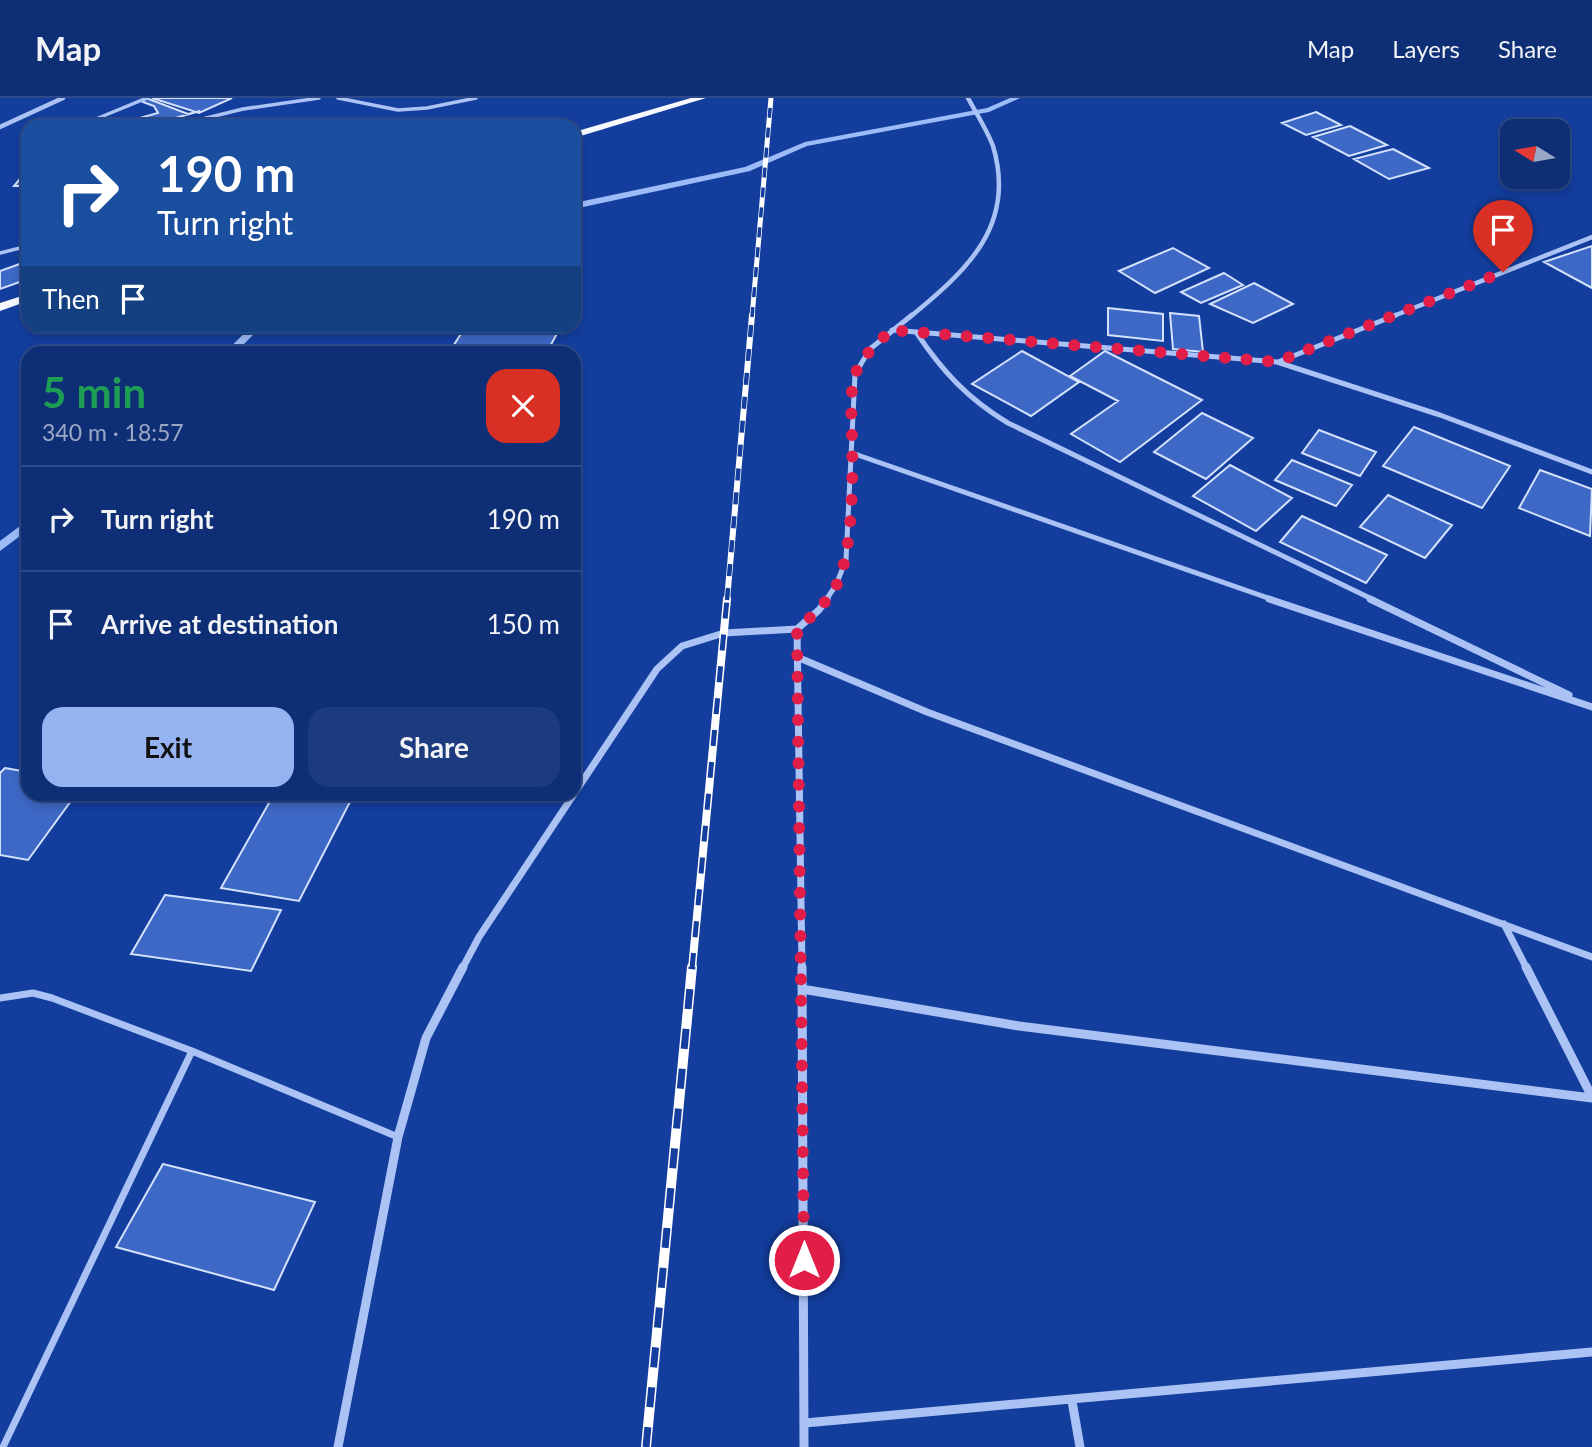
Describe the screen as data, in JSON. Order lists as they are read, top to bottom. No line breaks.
{"north":"left","page":{"header":"Map","nav":["Map","Layers","Share"],"turn":["190 m","Turn right"],"then":"Then","heading":["5 min","340 m · 18:57"],"list":[{"name":"Turn right","value":"190 m"},{"name":"Arrive at destination","value":"150 m"}],"buttons":["Exit","Share"]}}
